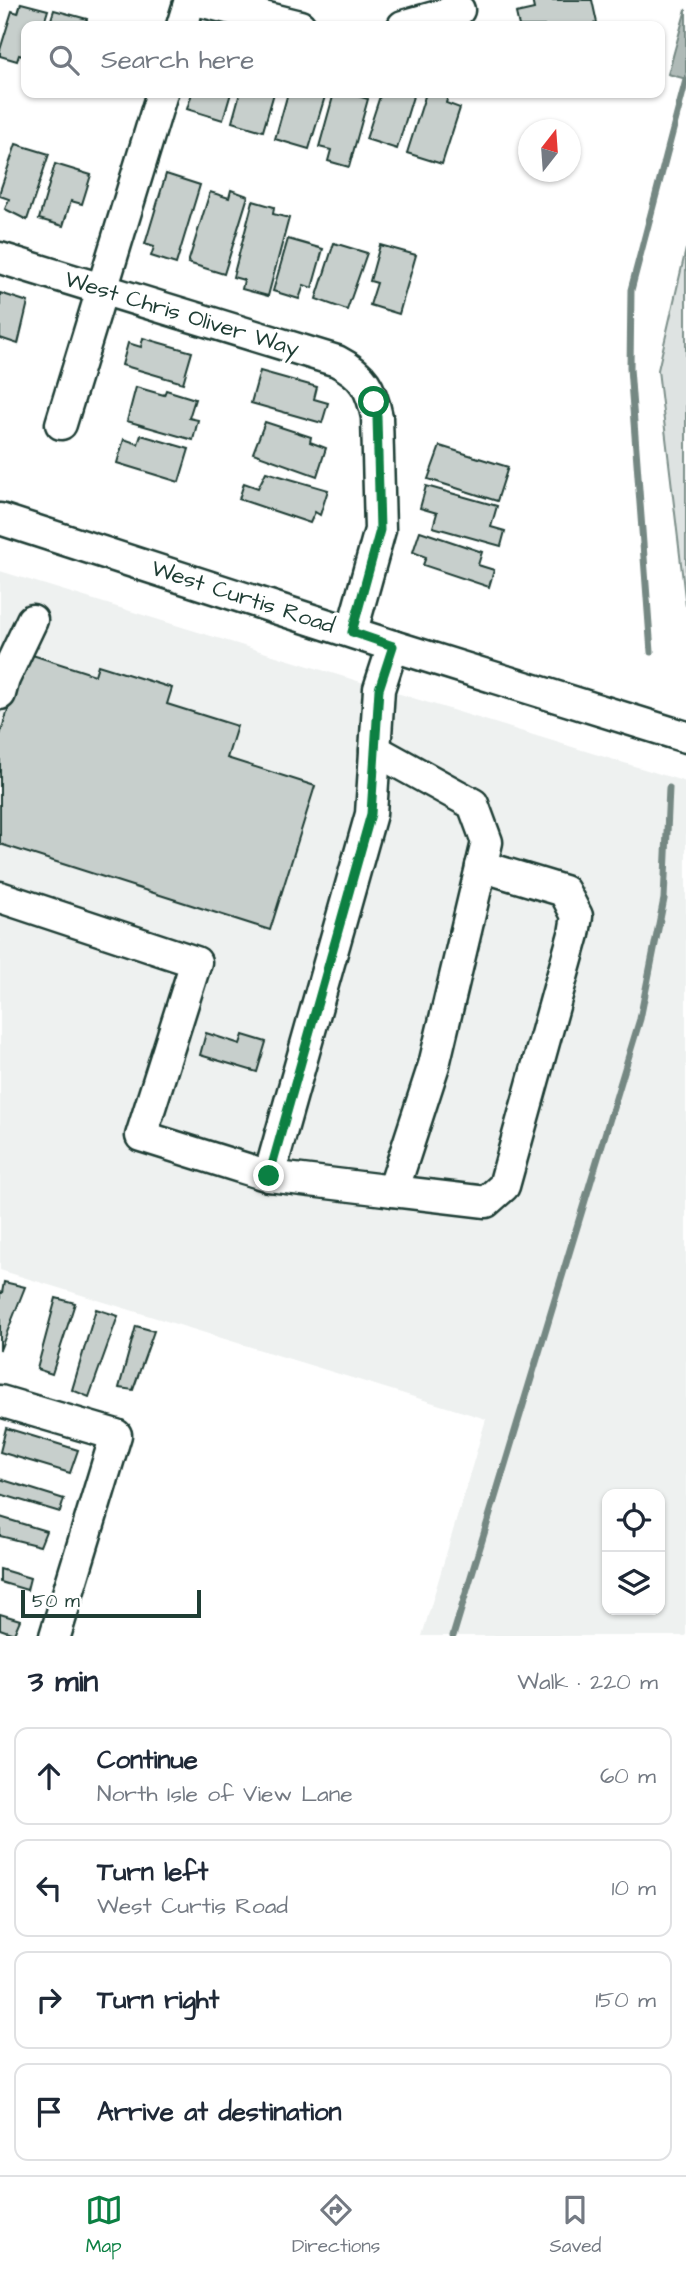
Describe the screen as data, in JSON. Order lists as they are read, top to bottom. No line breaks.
{"streets":{"street":["West Chris Oliver Way","West Curtis Road"]},"crossings":[["West Chris Oliver Way","West Curtis Road"]],"scale_bar":"50 m","north":"top","page":{"search":"Search here","scale":"50 m","heading":["3 min","Walk · 220 m"],"list":[["Continue","North Isle of View Lane","60 m"],["Turn left","West Curtis Road","10 m"],["Turn right","150 m"],"Arrive at destination"],"nav":["Map","Directions","Saved"]}}
